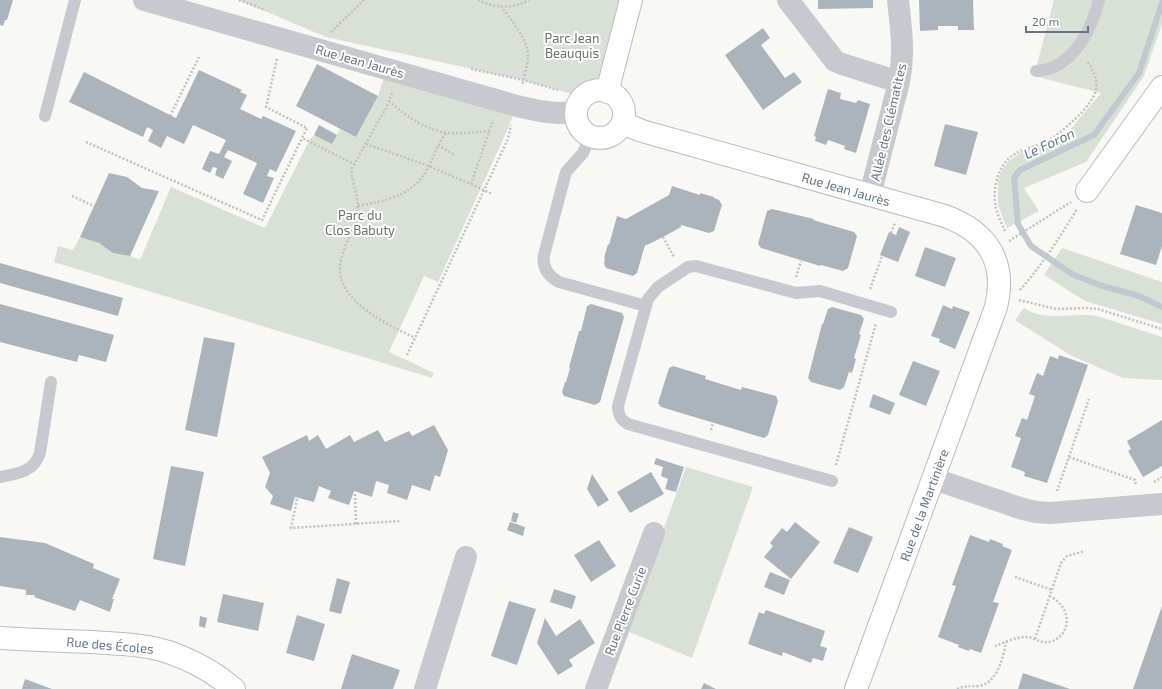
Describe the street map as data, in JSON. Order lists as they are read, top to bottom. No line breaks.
{"streets":{"street":["Rue Jean Jaurès","Allée des Clématites","Rue de la Martinière","Rue Pierre Curie","Rue des Écoles"]},"crossings":[["Rue Jean Jaurès","Allée des Clématites"],["Rue Jean Jaurès","Rue de la Martinière"]],"water":["Le Foron"],"parks":["Parc Jean Beauquis","Parc du Clos Babuty"],"scale_bar":"20 m"}
